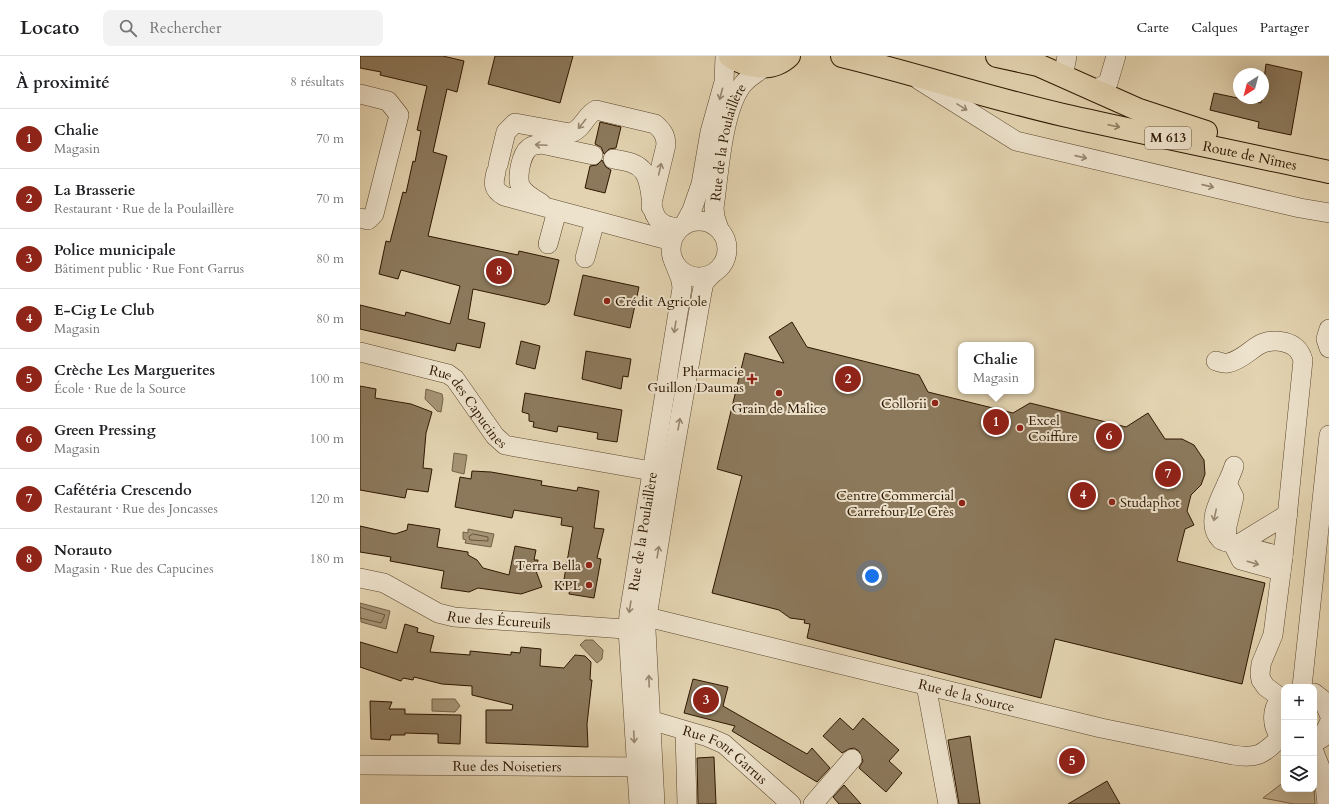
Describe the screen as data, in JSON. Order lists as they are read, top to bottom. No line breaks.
{"streets":{"main road":["M 613","Route de Nîmes"],"street":["Rue de la Poulaillère","Rue des Capucines","Rue des Écureuils","Rue de la Source","Rue Font Garrus","Rue des Noisetiers"]},"crossings":[["Rue de la Poulaillère","Rue des Capucines"],["Rue de la Poulaillère","Rue des Écureuils"],["Rue de la Poulaillère","Rue de la Source"],["Rue de la Poulaillère","Rue Font Garrus"],["Rue de la Poulaillère","Rue des Noisetiers"],["Rue des Écureuils","Rue de la Source"]],"places":{"other":["Crédit Agricole","Grain de Malice","Collorii","Excel Coiffure","Studaphot","Centre Commercial Carrefour Le Crès","Terra Bella","KPL"],"health":["Pharmacie Guillon Daumas"]},"north":"bottom left","page":{"header":"Locato","search":"Rechercher","nav":["Carte","Calques","Partager"],"heading":["À proximité","8 résultats"],"list":[{"mark":"1","name":"Chalie","note":"Magasin","value":"70 m"},{"mark":"2","name":"La Brasserie","note":"Restaurant · Rue de la Poulaillère","value":"70 m"},{"mark":"3","name":"Police municipale","note":"Bâtiment public · Rue Font Garrus","value":"80 m"},{"mark":"4","name":"E-Cig Le Club","note":"Magasin","value":"80 m"},{"mark":"5","name":"Crèche Les Marguerites","note":"École · Rue de la Source","value":"100 m"},{"mark":"6","name":"Green Pressing","note":"Magasin","value":"100 m"},{"mark":"7","name":"Cafétéria Crescendo","note":"Restaurant · Rue des Joncasses","value":"120 m"},{"mark":"8","name":"Norauto","note":"Magasin · Rue des Capucines","value":"180 m"}],"pins":["8","2","1","6","7","4","3","5"],"popup":["Chalie","Magasin"],"map_buttons":["+","−"]}}
